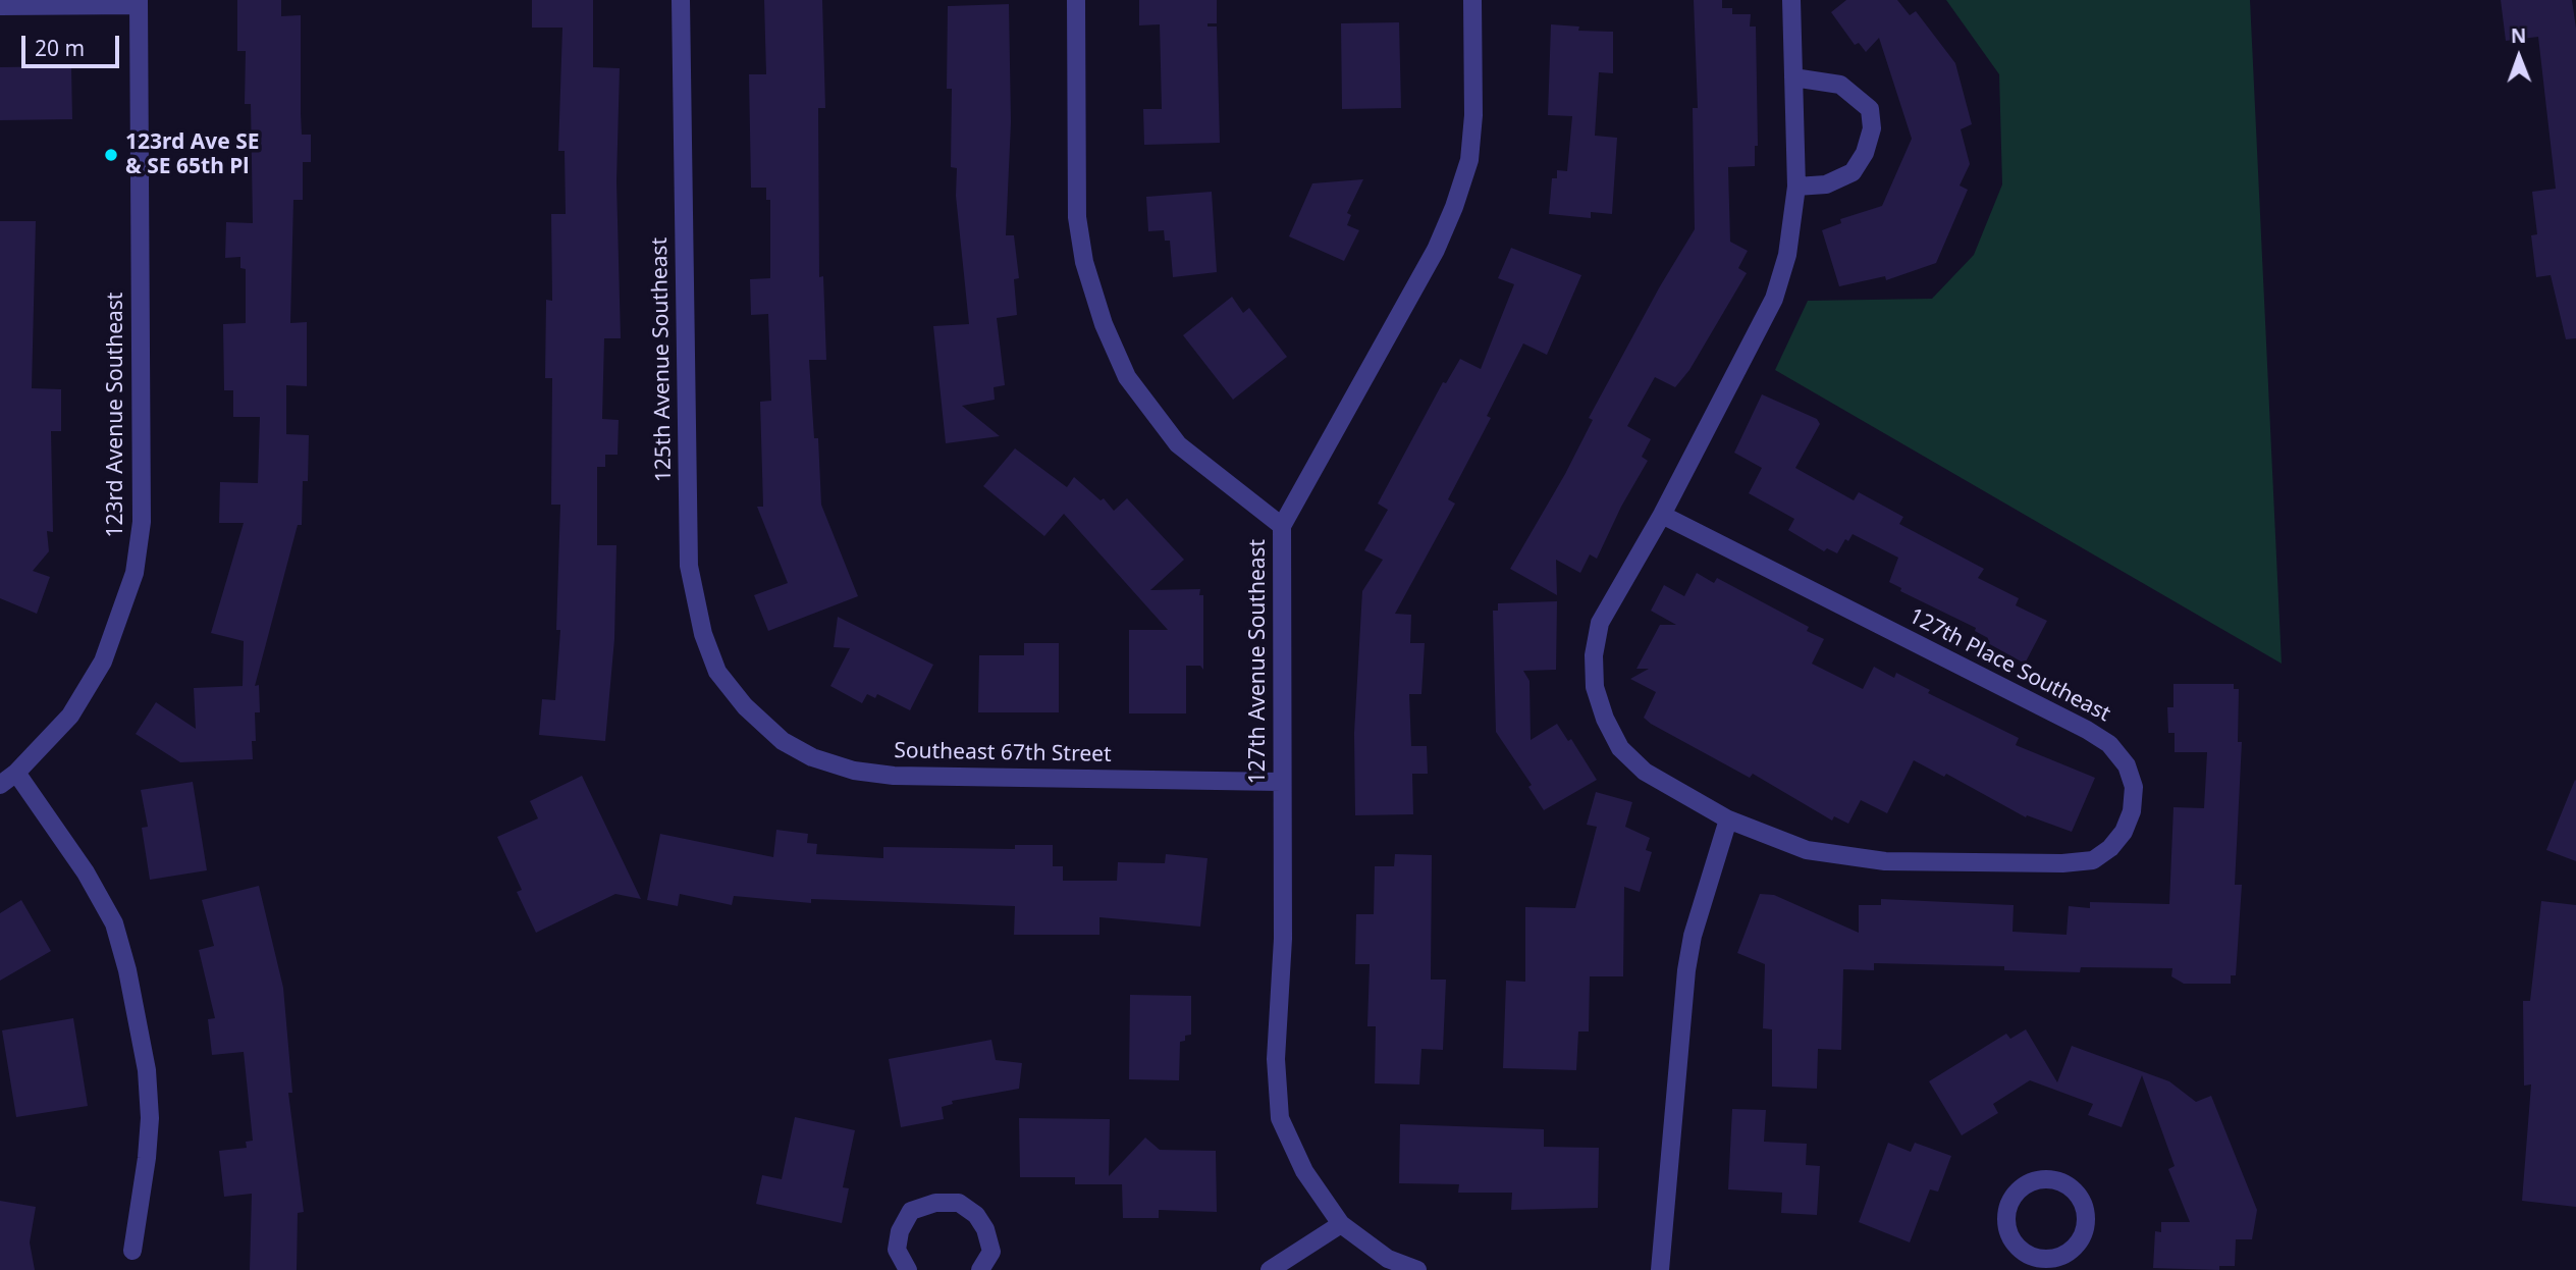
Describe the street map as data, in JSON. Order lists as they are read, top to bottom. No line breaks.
{"streets":{"street":["125th Avenue Southeast","123rd Avenue Southeast","127th Avenue Southeast","127th Place Southeast","Southeast 67th Street"]},"crossings":[["125th Avenue Southeast","Southeast 67th Street"],["127th Avenue Southeast","Southeast 67th Street"]],"places":["123rd Ave SE & SE 65th Pl"],"scale_bar":"20 m","north":"top"}
